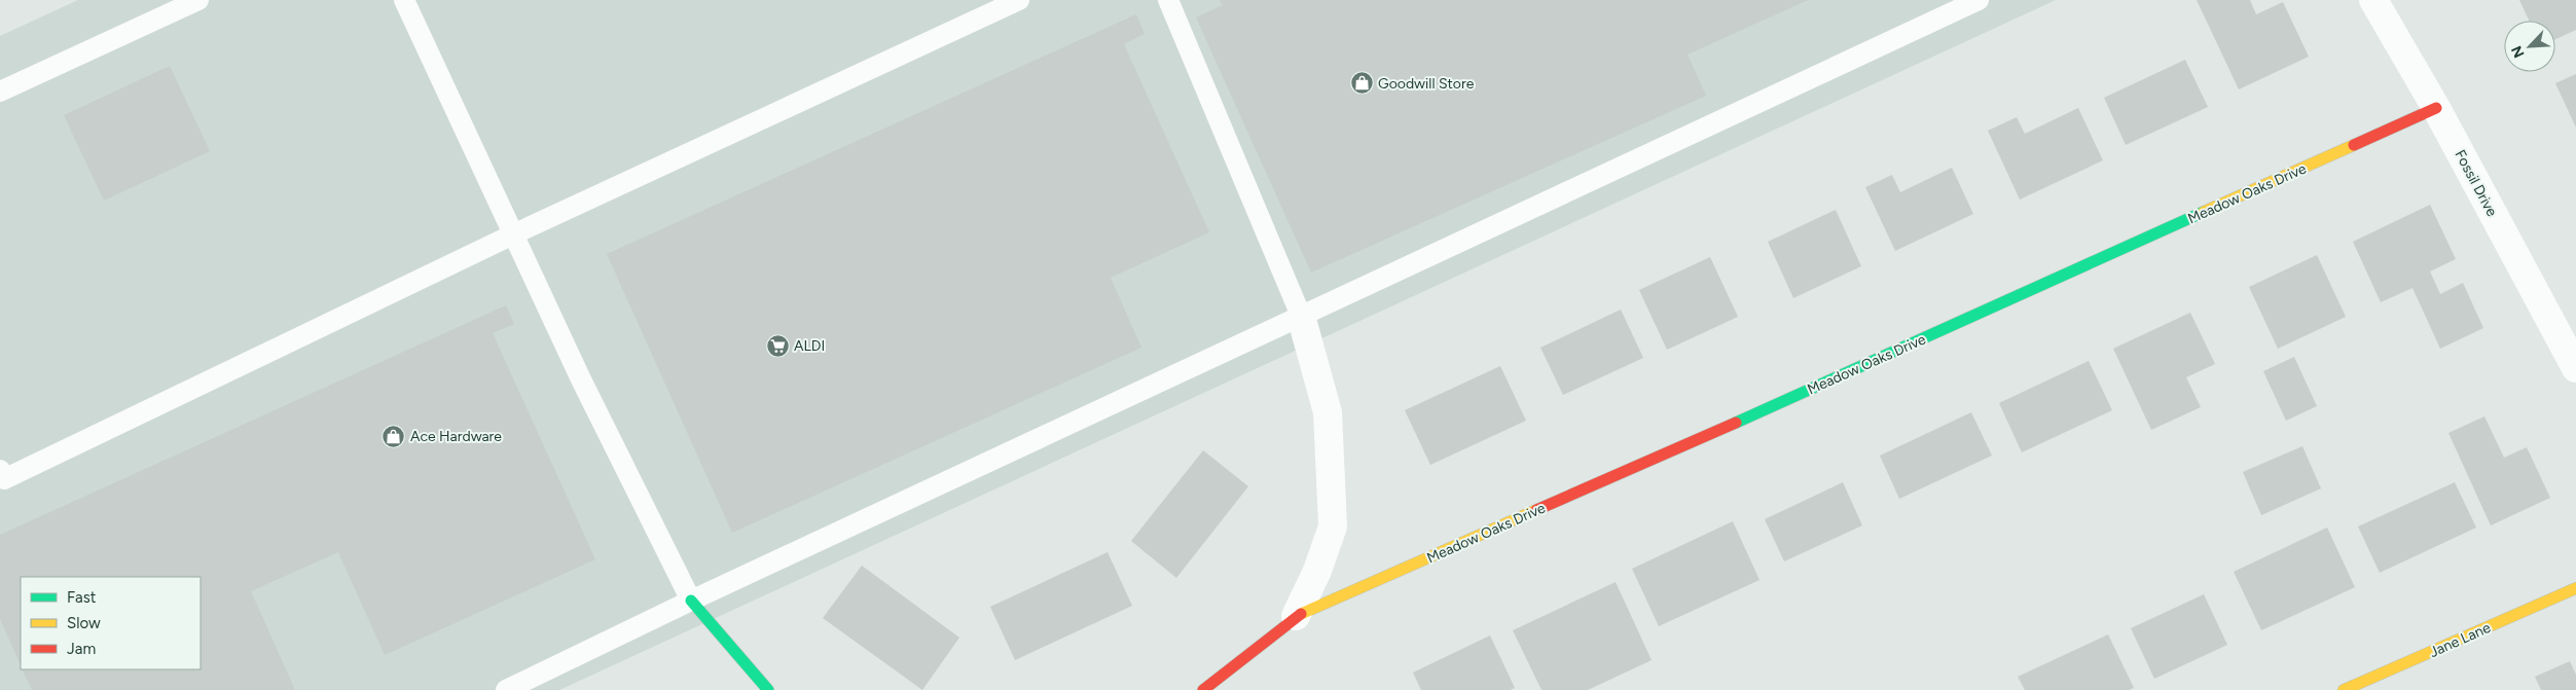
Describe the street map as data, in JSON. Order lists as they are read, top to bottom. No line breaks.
{"streets":{"street":["Fossil Drive","Meadow Oaks Drive","Jane Lane"]},"crossings":[["Fossil Drive","Meadow Oaks Drive"]],"places":{"shop":["Goodwill Store","Ace Hardware"],"supermarket":["ALDI"]},"legend":["Fast","Slow","Jam"],"north":"bottom left"}
